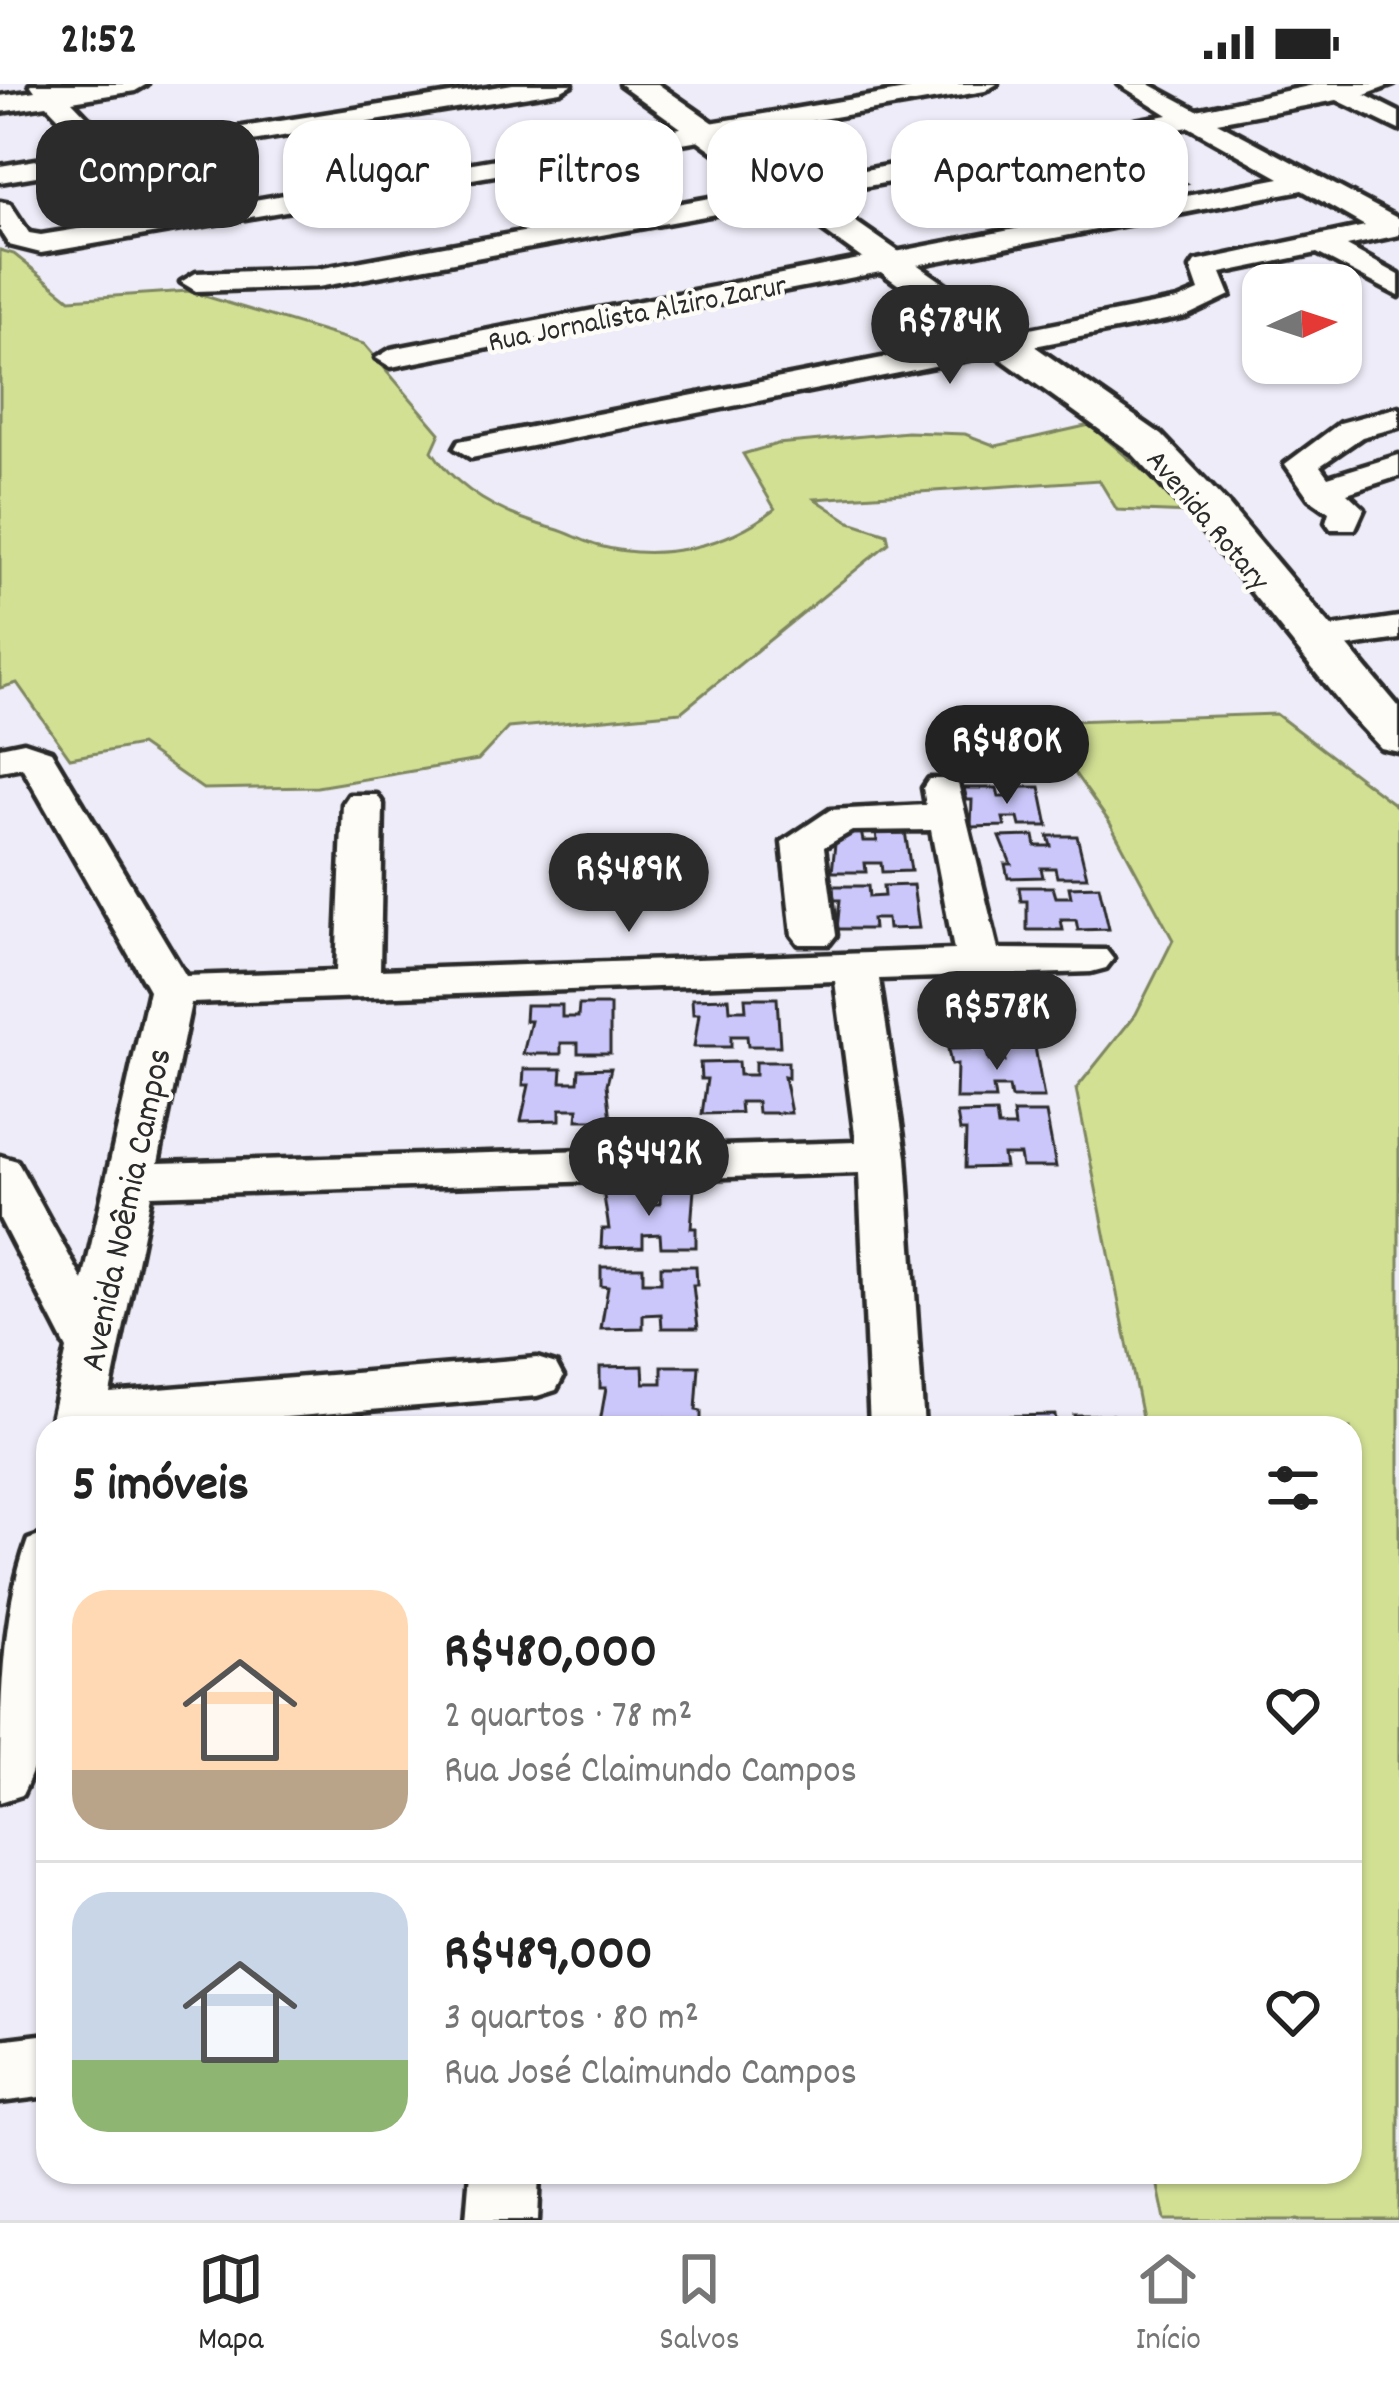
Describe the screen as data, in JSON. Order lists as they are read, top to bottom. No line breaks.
{"streets":{"main road":["Avenida Rotary"],"street":["Rua Jornalista Alziro Zarur","Avenida Noêmia Campos"]},"crossings":[["Rua Jornalista Alziro Zarur","Avenida Rotary"]],"north":"right","page":{"status":"21:52","chip":["Comprar","Alugar","Filtros","Novo","Apartamento"],"price":["R$784K","R$480K","R$489K","R$578K","R$442K"],"heading":"5 imóveis","list":[{"name":"R$480,000","note":"2 quartos · 78 m² · Rua José Claimundo Campos"},{"name":"R$489,000","note":"3 quartos · 80 m² · Rua José Claimundo Campos"}],"tabs":["Mapa","Salvos","Início"]}}
